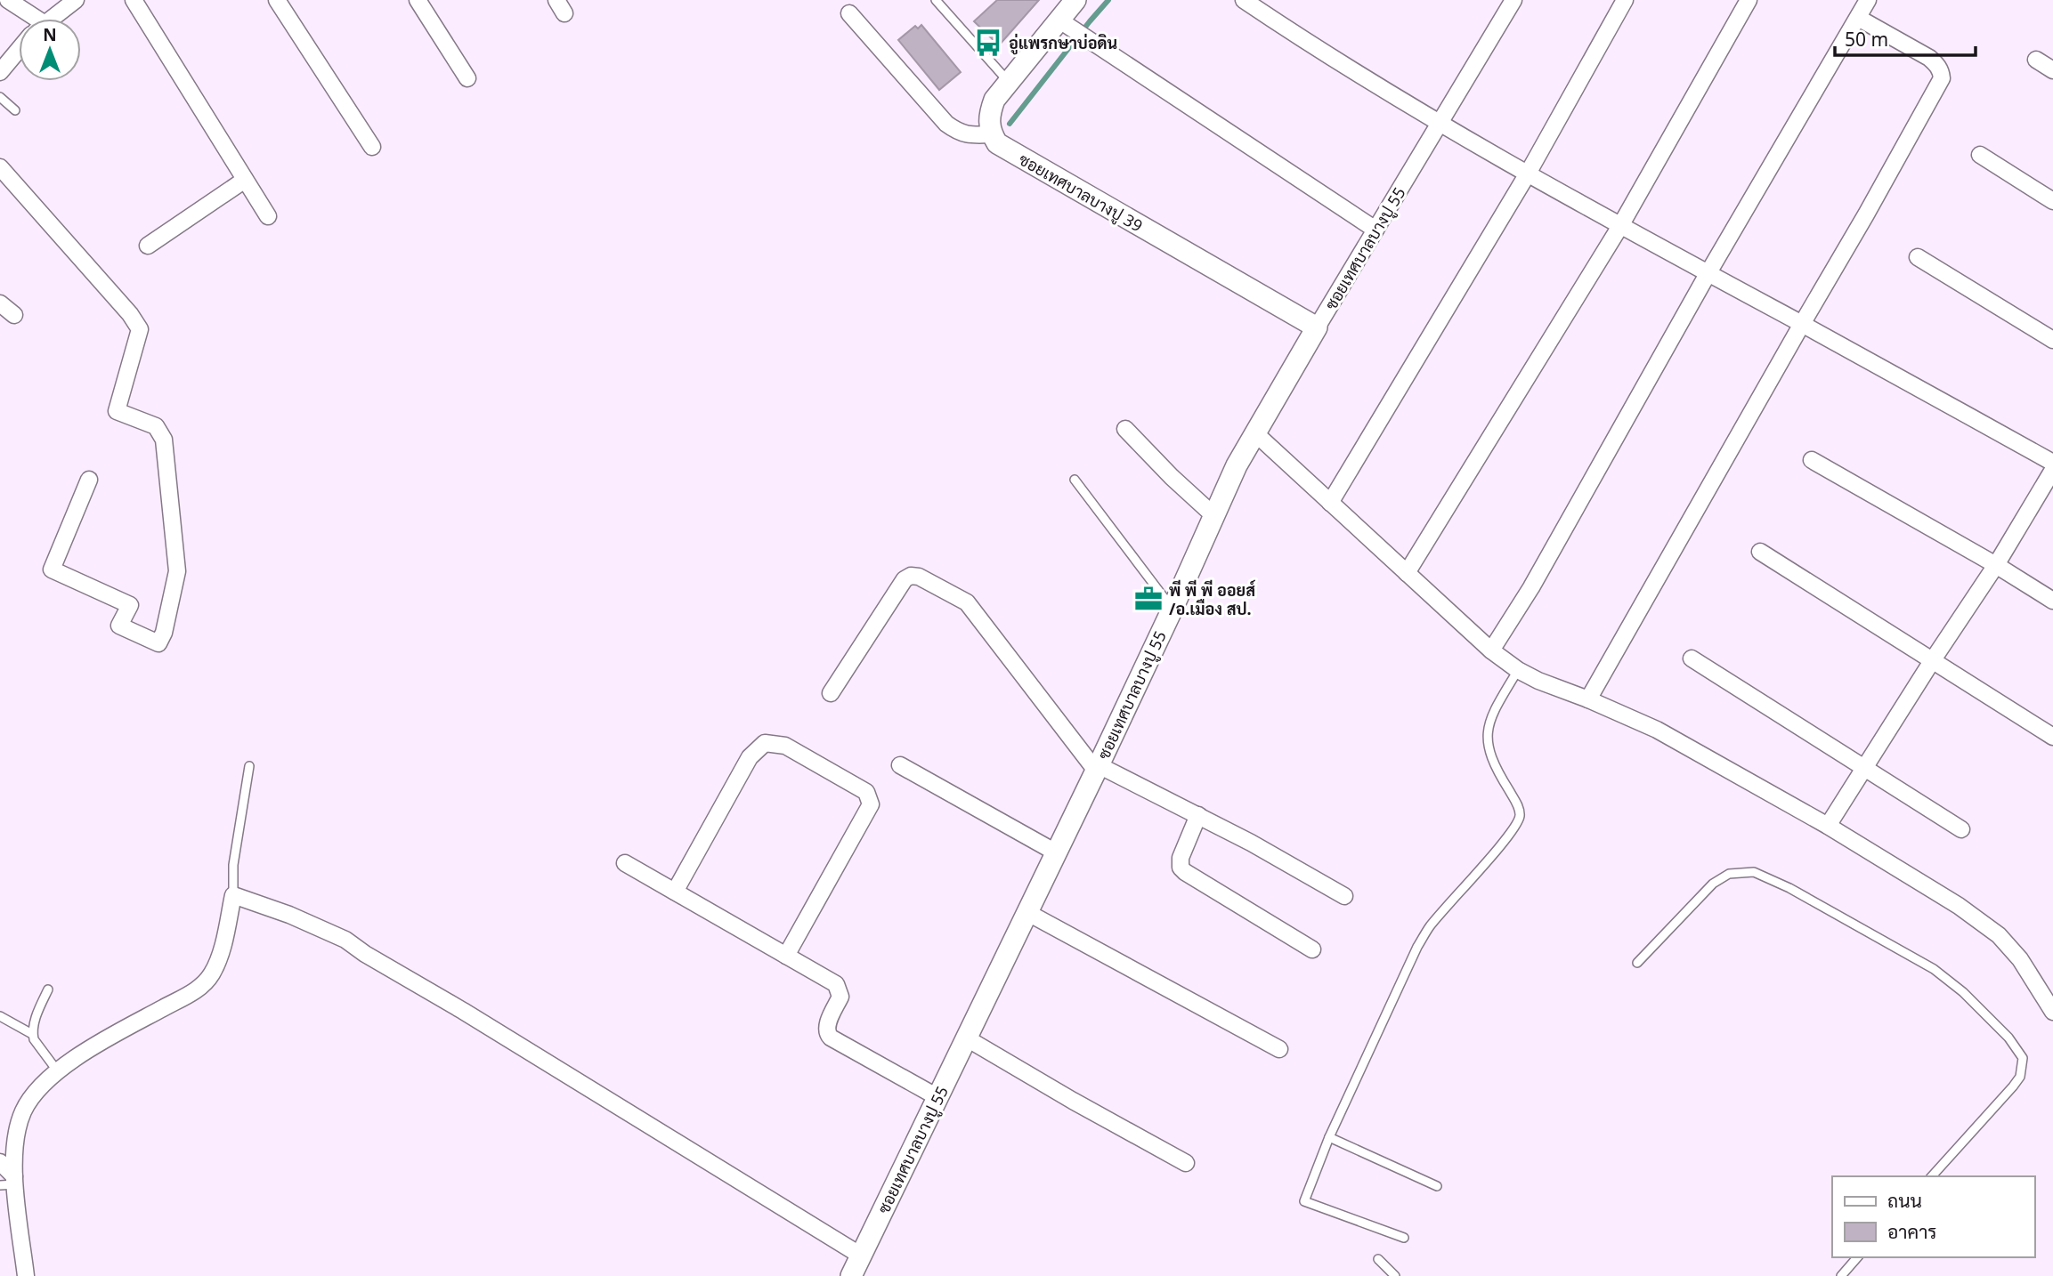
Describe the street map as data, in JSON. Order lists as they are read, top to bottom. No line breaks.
{"streets":{"street":["ซอยเทศบาลบางปู 39","ซอยเทศบาลบางปู 55"]},"crossings":[["ซอยเทศบาลบางปู 39","ซอยเทศบาลบางปู 55"]],"places":{"bus stop":["อู่แพรกษาบ่อดิน"],"office":["พี พี พี ออยส์ /อ.เมือง สป."]},"legend":["ถนน","อาคาร"],"scale_bar":"50 m","north":"top"}
